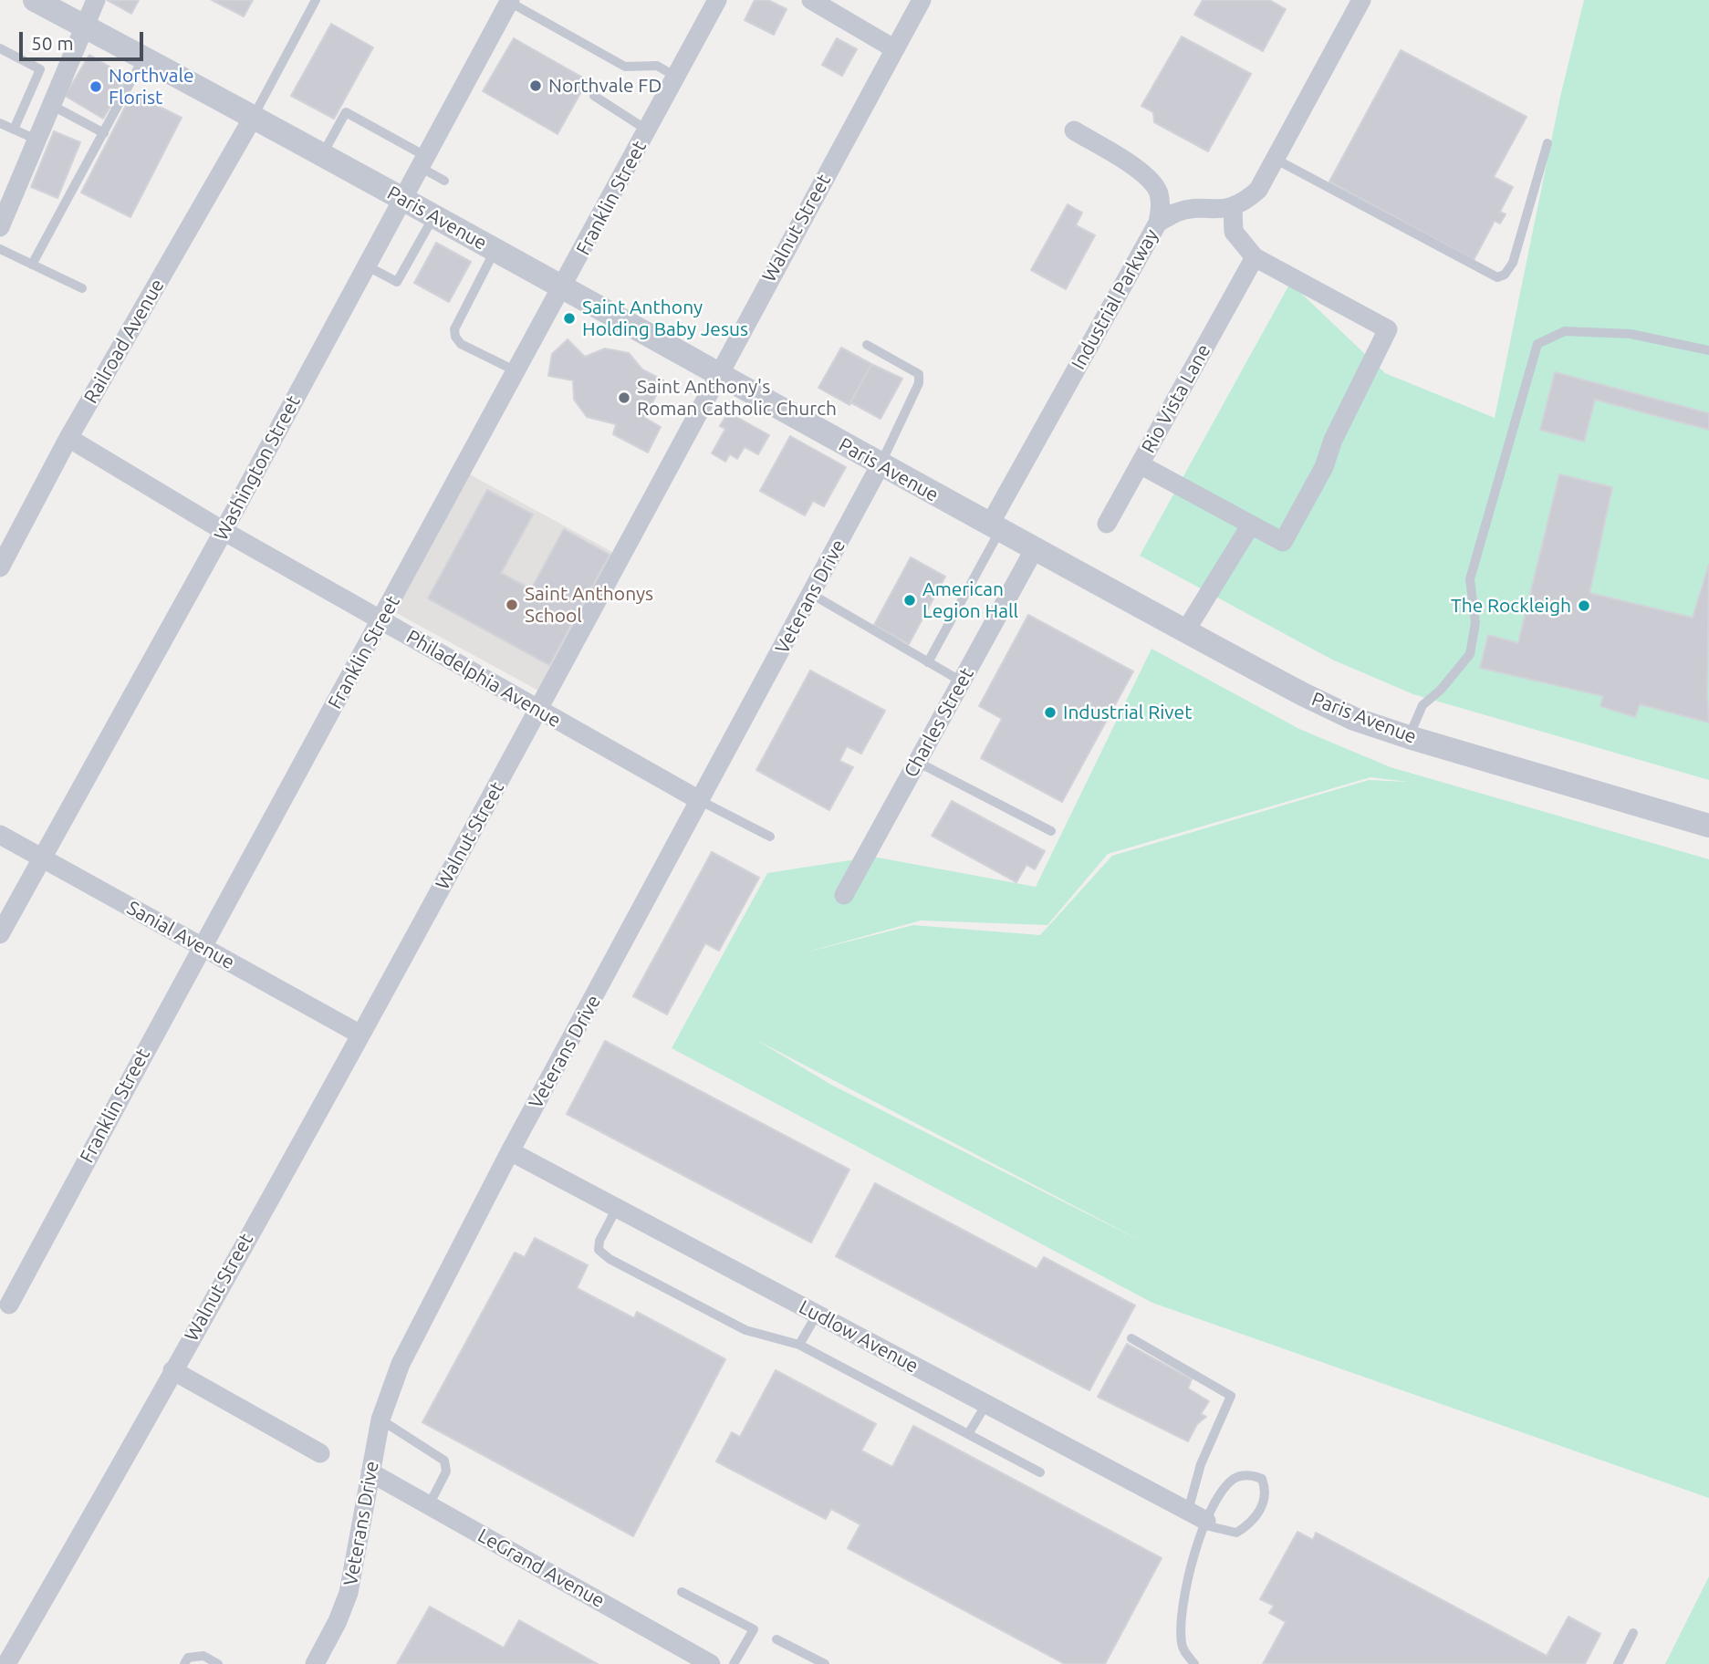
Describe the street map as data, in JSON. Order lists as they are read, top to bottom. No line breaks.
{"streets":{"street":["Franklin Street","Paris Avenue","Walnut Street","Industrial Parkway","Railroad Avenue","Rio Vista Lane","Washington Street","Veterans Drive","Philadelphia Avenue","Charles Street","Sanial Avenue","Ludlow Avenue","LeGrand Avenue"]},"crossings":[["Franklin Street","Paris Avenue"],["Franklin Street","Philadelphia Avenue"],["Franklin Street","Sanial Avenue"],["Paris Avenue","Walnut Street"],["Paris Avenue","Industrial Parkway"],["Paris Avenue","Railroad Avenue"],["Paris Avenue","Washington Street"],["Paris Avenue","Veterans Drive"],["Paris Avenue","Charles Street"],["Walnut Street","Philadelphia Avenue"],["Walnut Street","Sanial Avenue"],["Railroad Avenue","Philadelphia Avenue"],["Washington Street","Philadelphia Avenue"],["Washington Street","Sanial Avenue"],["Veterans Drive","Philadelphia Avenue"],["Veterans Drive","Ludlow Avenue"],["Veterans Drive","LeGrand Avenue"]],"places":["Northvale FD","Northvale Florist","Saint Anthony Holding Baby Jesus","Saint Anthony's Roman Catholic Church","American Legion Hall","Saint Anthonys School","The Rockleigh","Industrial Rivet"],"scale_bar":"50 m"}
